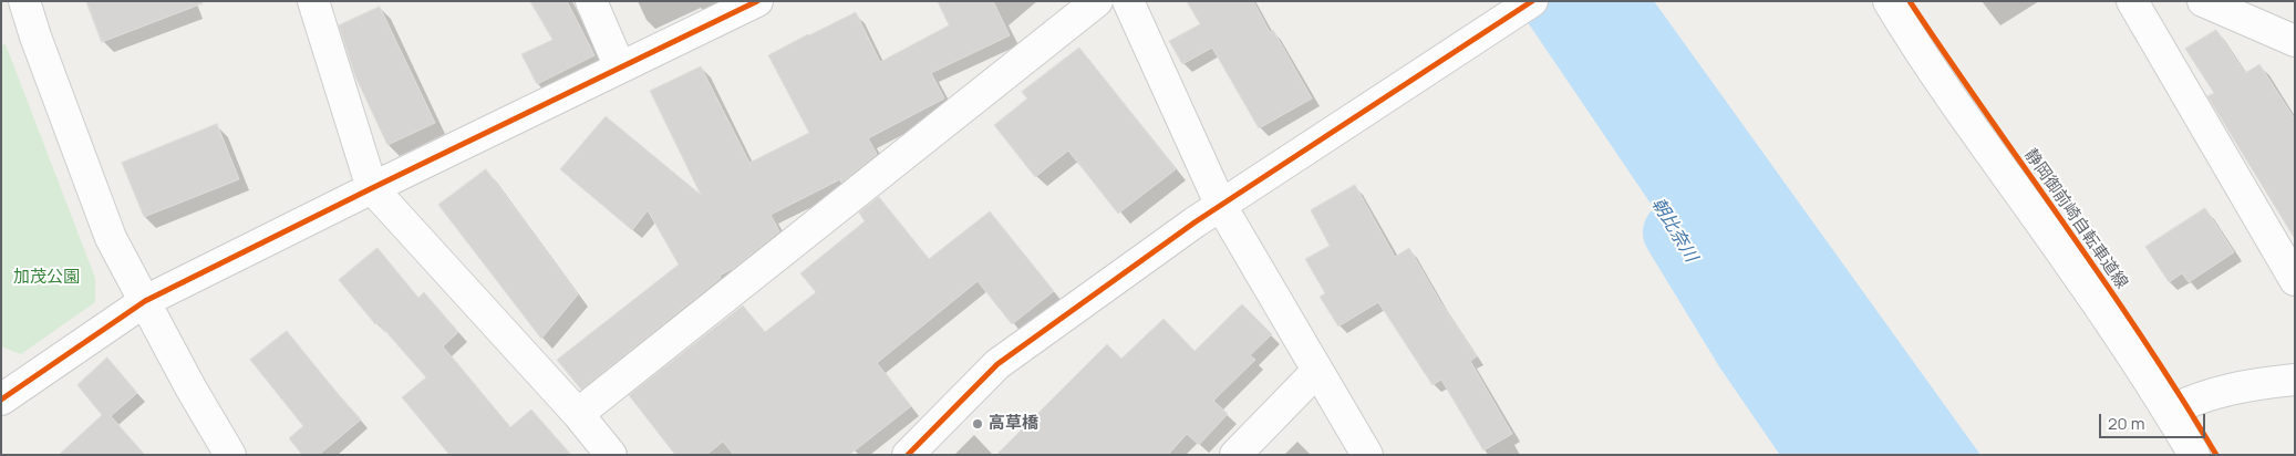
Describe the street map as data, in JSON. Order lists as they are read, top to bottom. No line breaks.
{"streets":{"cycle path":["静岡御前崎自転車道線"]},"water":["朝比奈川"],"parks":["加茂公園"],"places":["高草橋"],"scale_bar":"20 m"}
